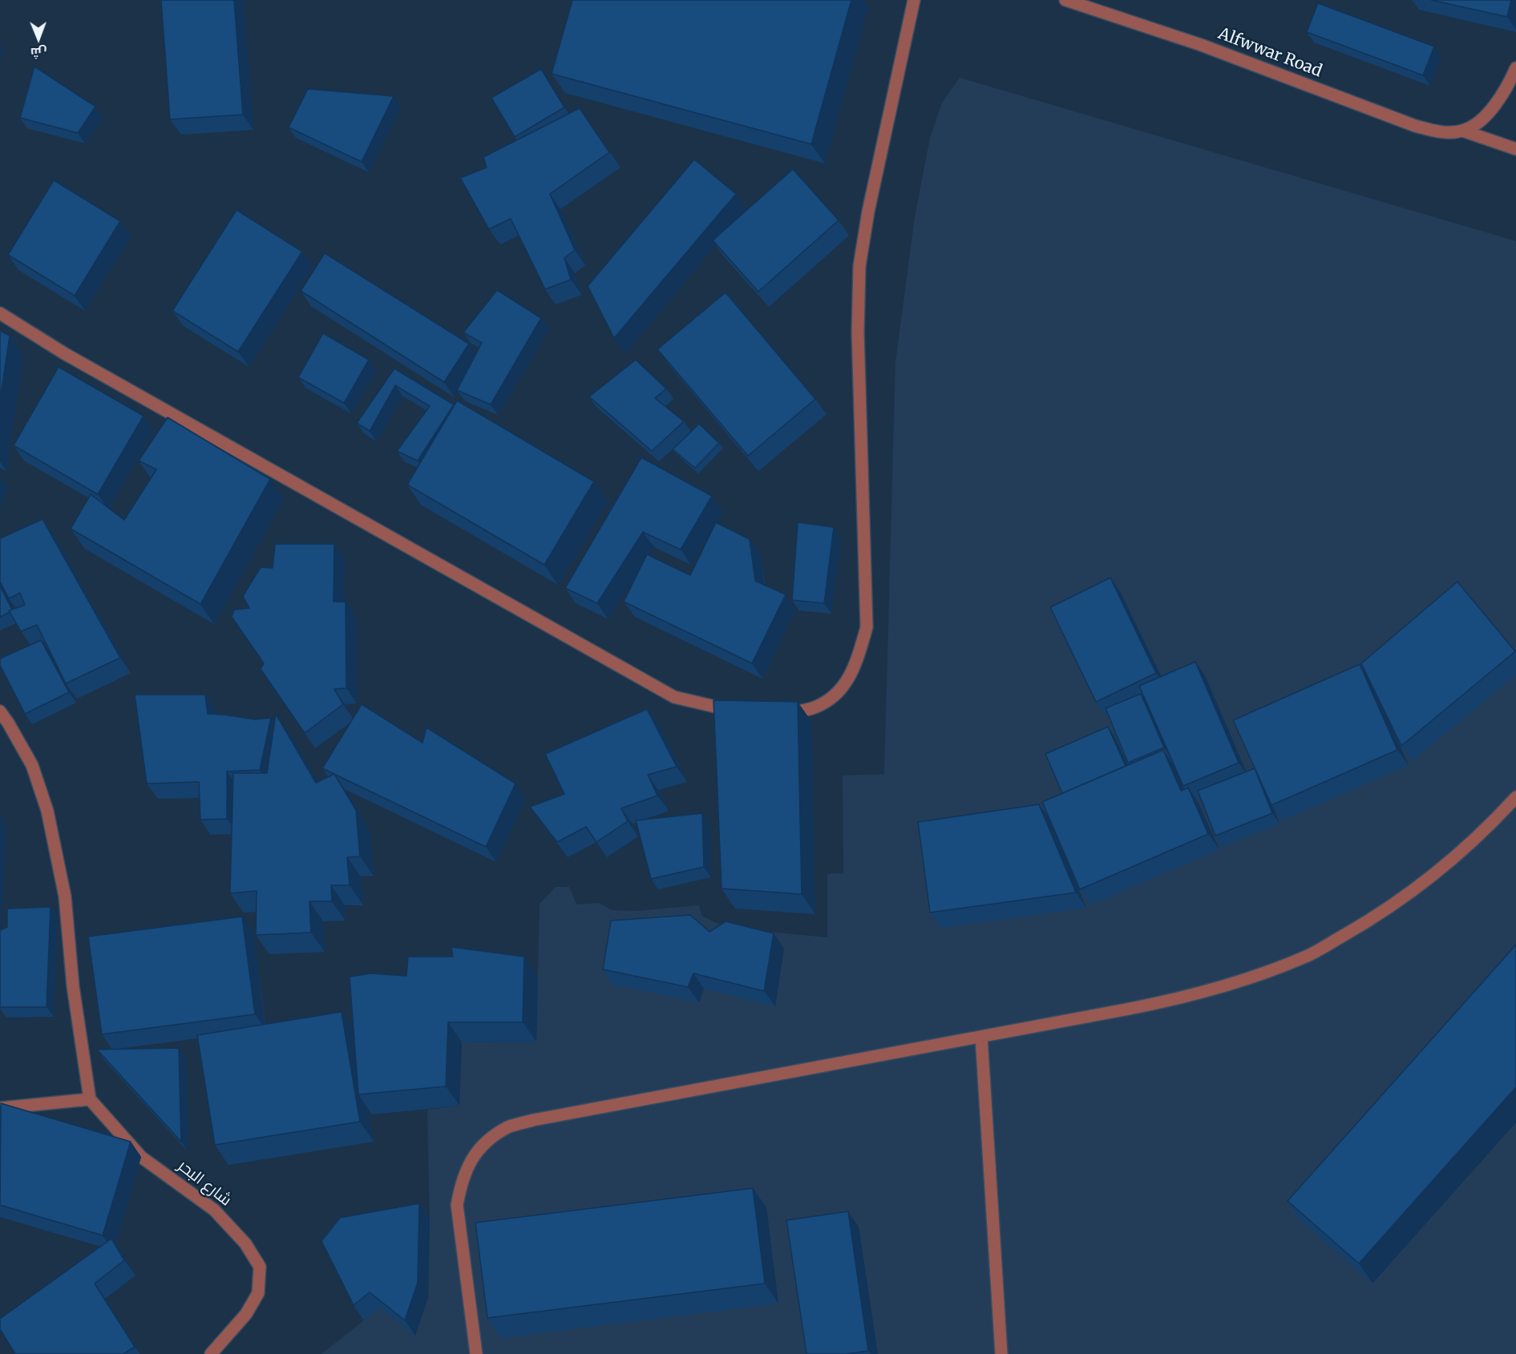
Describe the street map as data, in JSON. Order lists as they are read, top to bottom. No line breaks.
{"streets":{"street":["Alfwwar Road","شارع البحر"]},"north":"bottom"}
